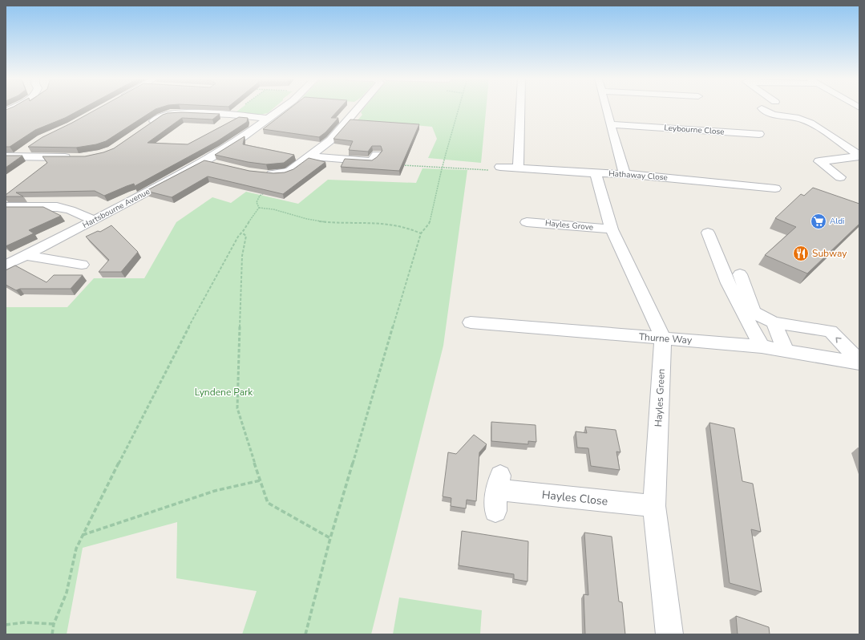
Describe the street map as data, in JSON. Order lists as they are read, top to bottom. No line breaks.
{"streets":{"street":["Leybourne Close","Hathaway Close","Hartsbourne Avenue","Hayles Grove","Thurne Way","Hayles Green","Hayles Close"]},"crossings":[["Hathaway Close","Hayles Green"],["Hayles Grove","Hayles Green"],["Thurne Way","Hayles Green"],["Hayles Green","Hayles Close"]],"parks":["Lyndene Park"],"places":{"supermarket":["Aldi"],"restaurant":["Subway"]}}
